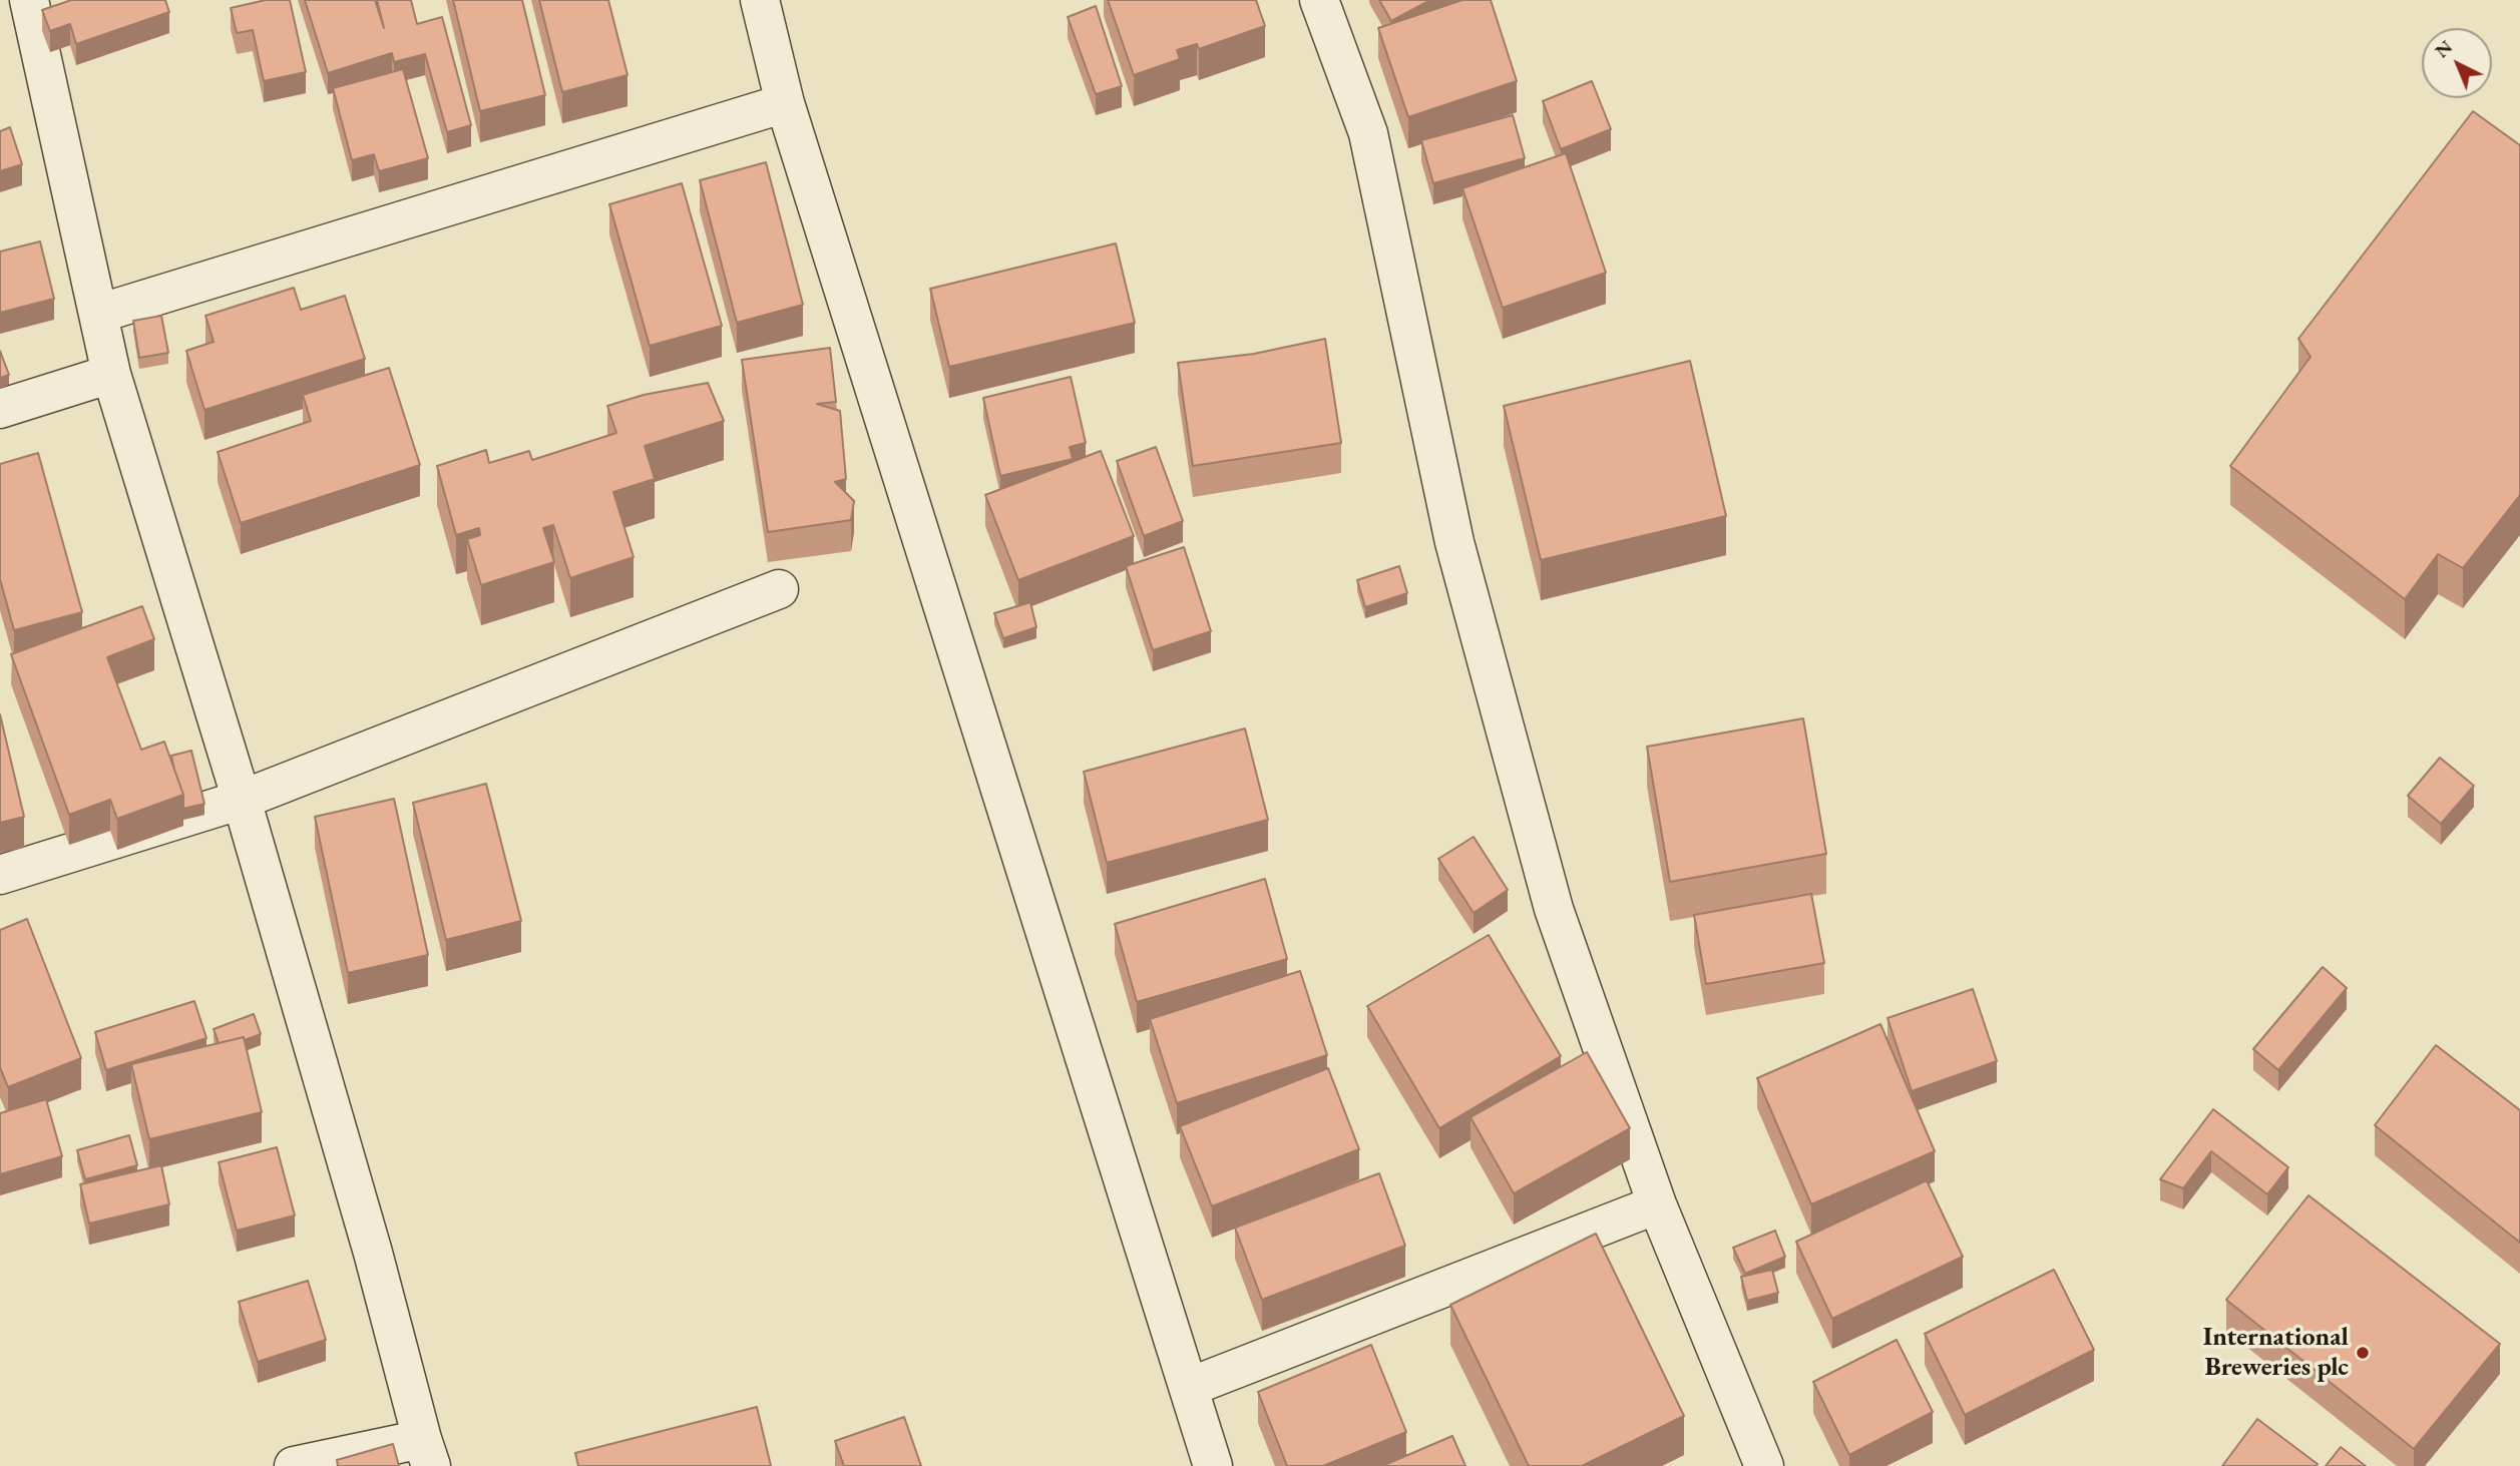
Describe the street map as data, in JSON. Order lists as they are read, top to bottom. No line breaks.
{"places":["International Breweries plc"],"north":"top left"}
